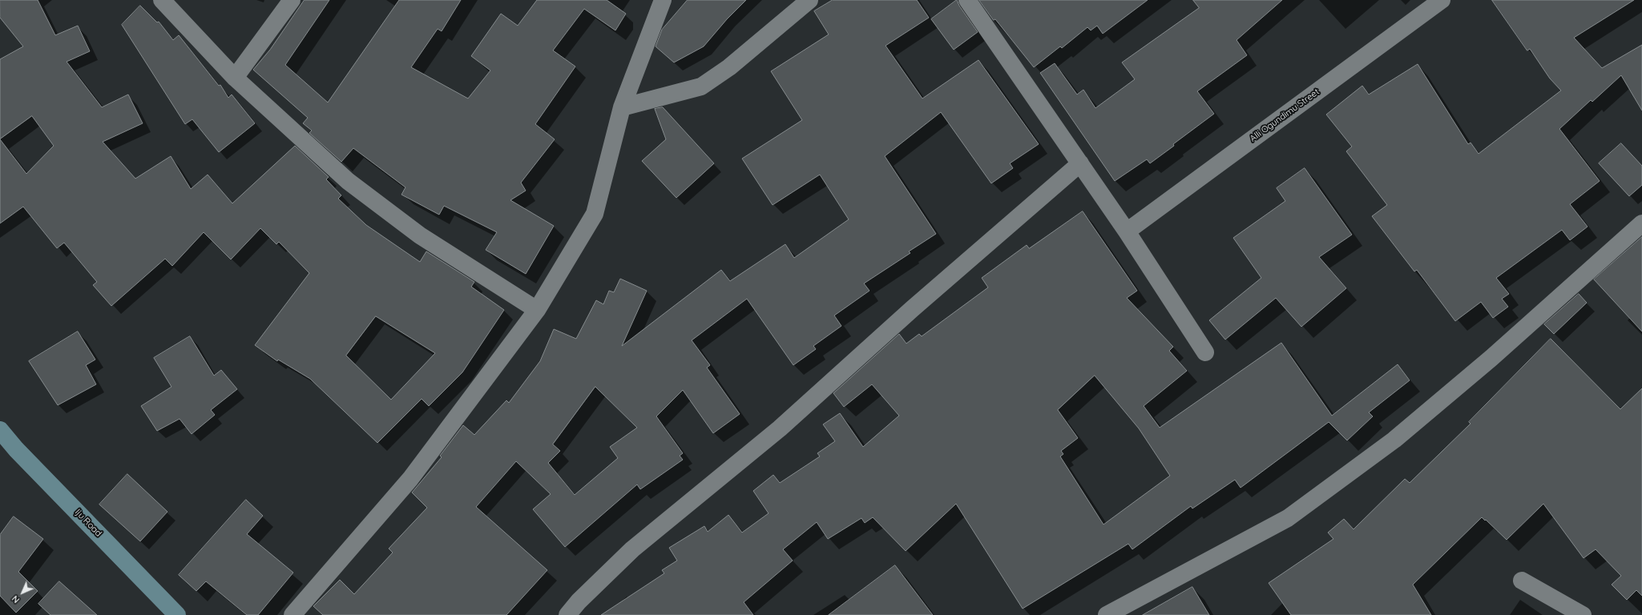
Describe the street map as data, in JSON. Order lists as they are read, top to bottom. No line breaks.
{"streets":{"main road":["Iju Road"],"street":["Alli Ogundimu Street"]},"north":"bottom left"}
